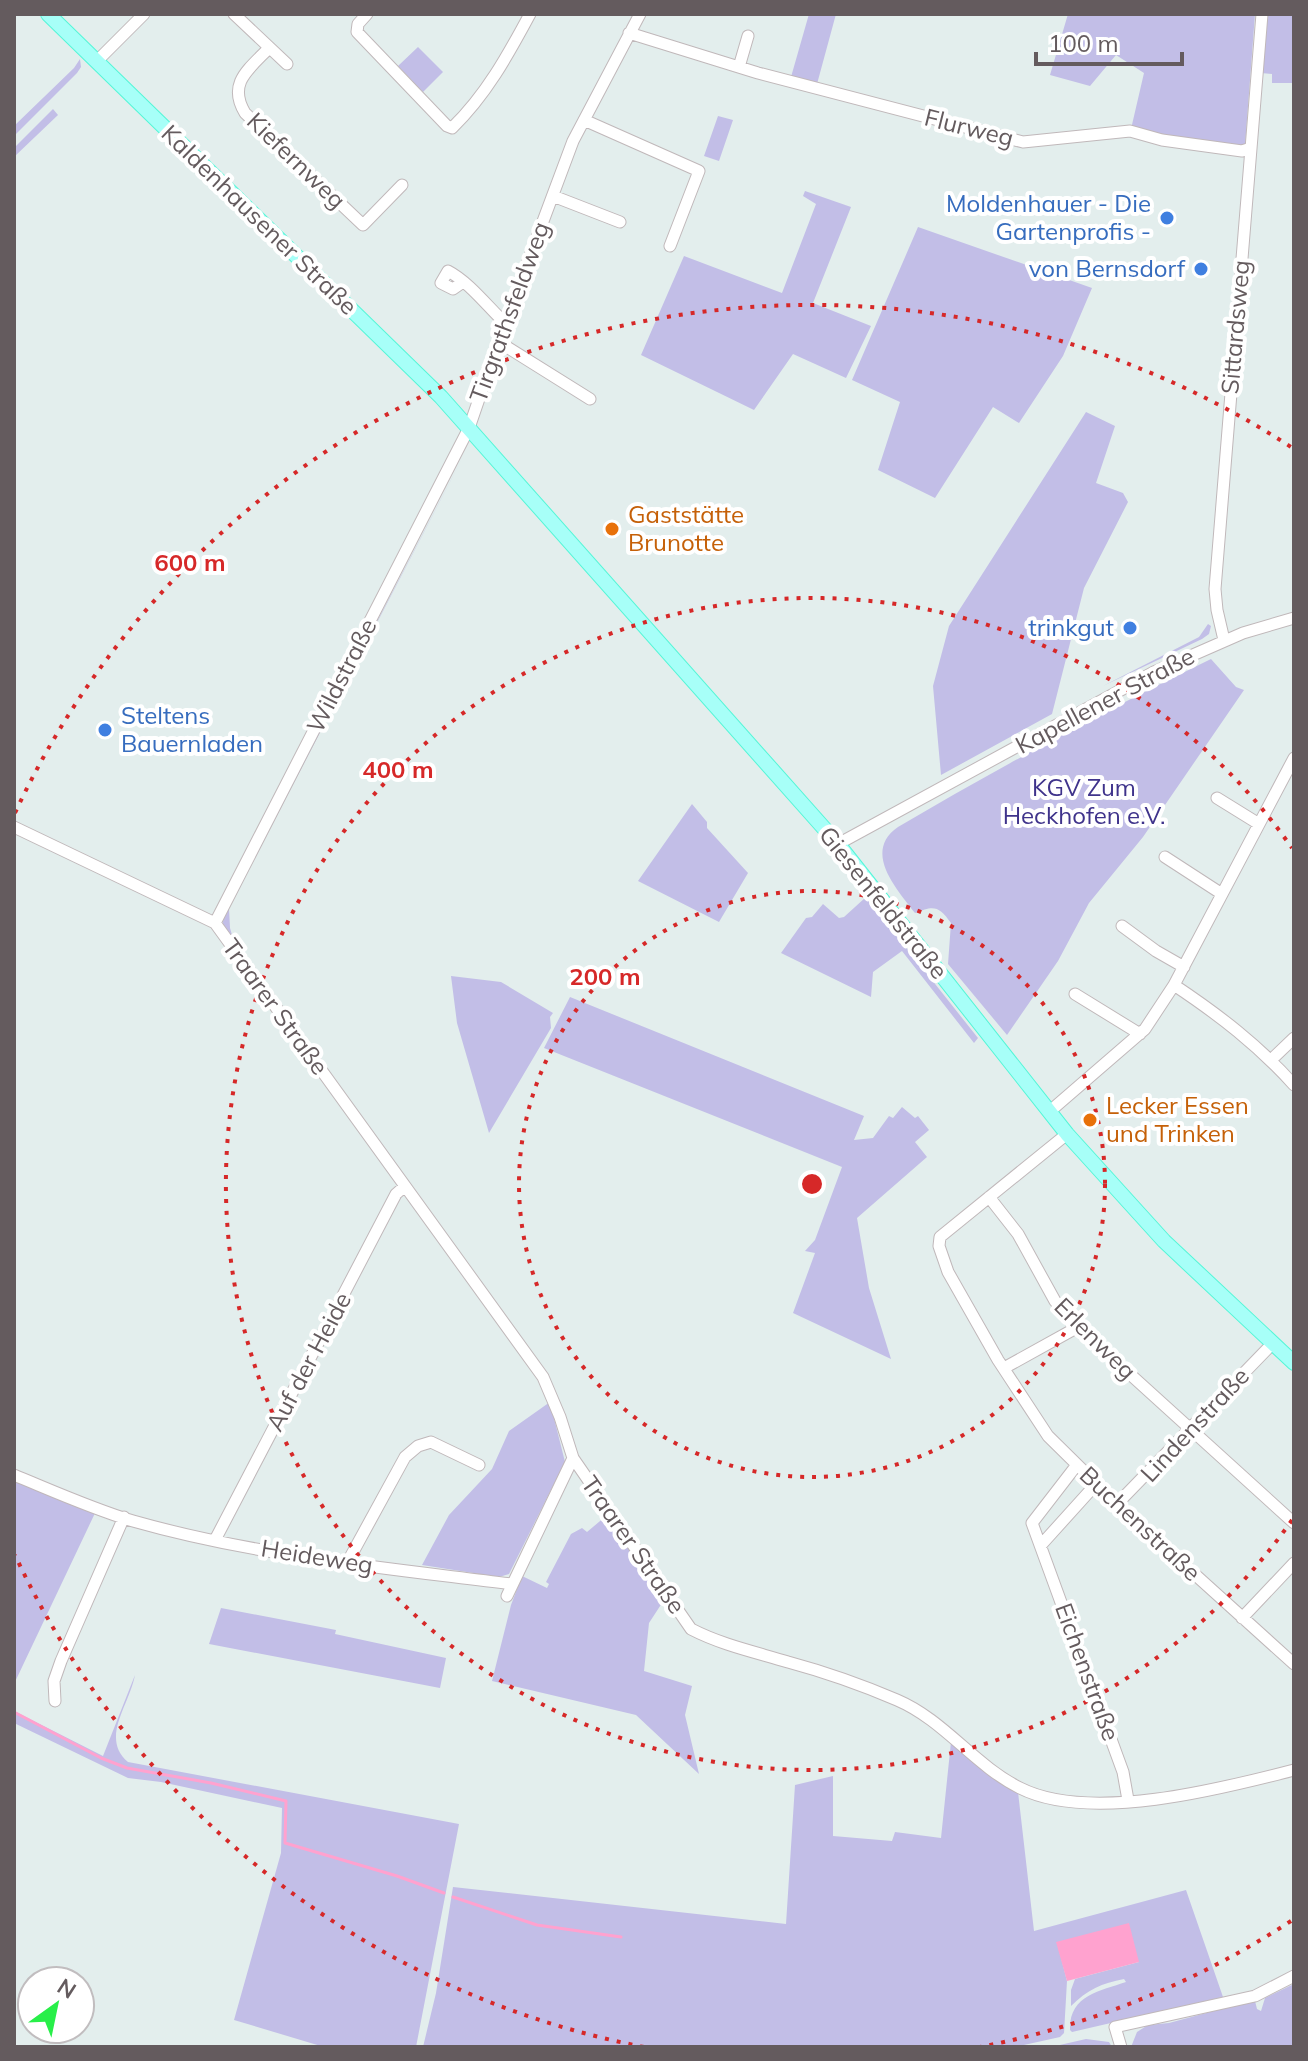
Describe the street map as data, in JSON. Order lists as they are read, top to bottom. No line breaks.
{"streets":{"main road":["Kaldenhausener Straße","Giesenfeldstraße"],"street":["Flurweg","Kiefernweg","Tirgrathsfeldweg","Sittardsweg","Wildstraße","Kapellener Straße","Traarer Straße","Erlenweg","Auf der Heide","Lindenstraße","Buchenstraße","Heideweg","Eichenstraße"]},"crossings":[["Flurweg","Tirgrathsfeldweg"],["Flurweg","Sittardsweg"],["Kaldenhausener Straße","Tirgrathsfeldweg"],["Kaldenhausener Straße","Wildstraße"],["Kaldenhausener Straße","Giesenfeldstraße"],["Tirgrathsfeldweg","Wildstraße"],["Tirgrathsfeldweg","Giesenfeldstraße"],["Sittardsweg","Kapellener Straße"],["Wildstraße","Giesenfeldstraße"],["Wildstraße","Traarer Straße"],["Kapellener Straße","Giesenfeldstraße"],["Giesenfeldstraße","Lindenstraße"],["Giesenfeldstraße","Buchenstraße"],["Traarer Straße","Auf der Heide"],["Traarer Straße","Eichenstraße"],["Erlenweg","Lindenstraße"],["Erlenweg","Buchenstraße"],["Auf der Heide","Heideweg"],["Lindenstraße","Buchenstraße"],["Buchenstraße","Eichenstraße"]],"parks":["KGV Zum Heckhofen e.V."],"places":["Moldenhauer - Die Gartenprofis -","von Bernsdorf","Gaststätte Brunotte","trinkgut","Steltens Bauernladen","Lecker Essen und Trinken"],"scale_bar":"100 m","north":"top right","rings":["600 m","400 m","200 m"]}
